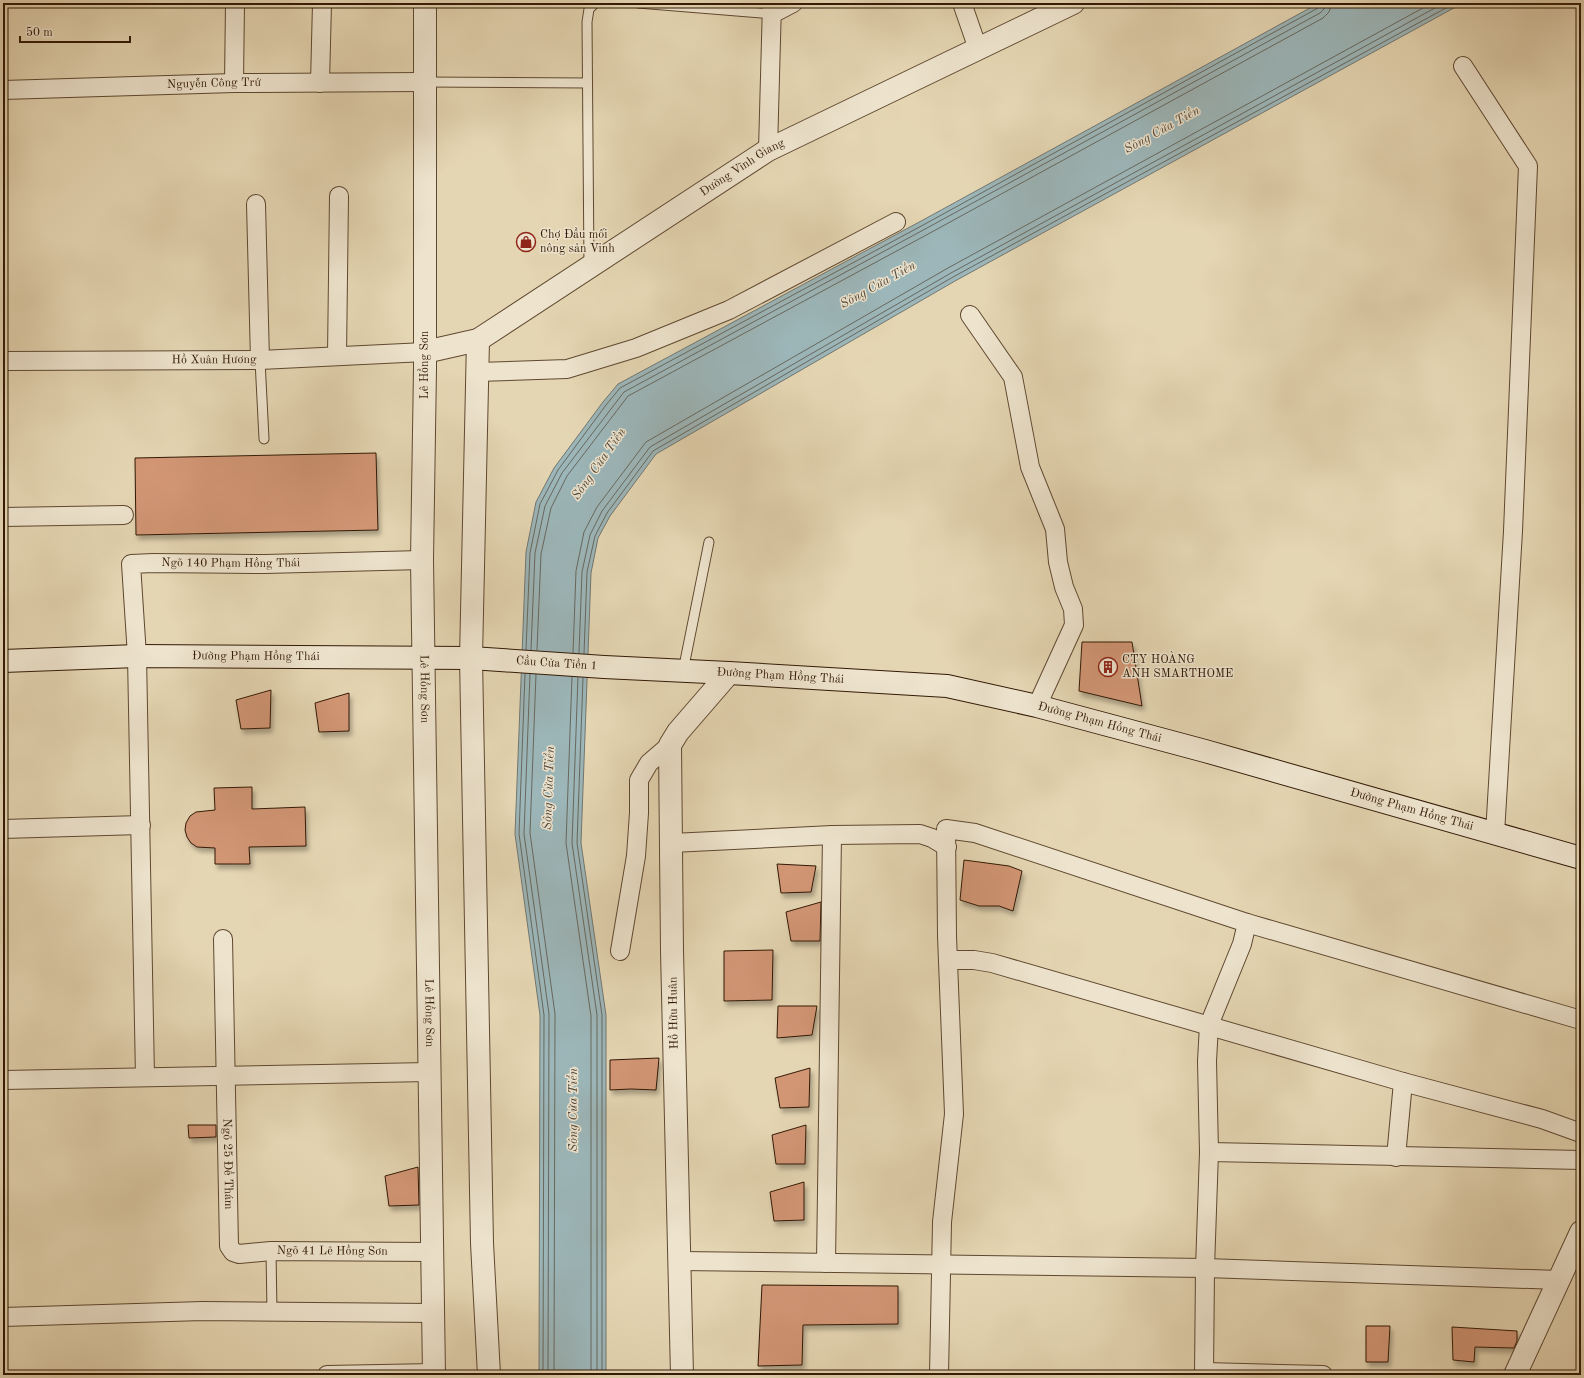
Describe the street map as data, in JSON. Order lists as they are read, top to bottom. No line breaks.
{"streets":{"street":["Nguyễn Công Trứ","Đường Vĩnh Giang","Hồ Xuân Hương","Lê Hồng Sơn","Ngõ 140 Phạm Hồng Thái","Đường Phạm Hồng Thái","Cầu Cửa Tiền 1","Hồ Hữu Huân","Ngõ 25 Đề Thám","Ngõ 41 Lê Hồng Sơn"]},"crossings":[["Nguyễn Công Trứ","Lê Hồng Sơn"],["Đường Vĩnh Giang","Hồ Xuân Hương"],["Đường Vĩnh Giang","Lê Hồng Sơn"],["Hồ Xuân Hương","Lê Hồng Sơn"],["Lê Hồng Sơn","Ngõ 140 Phạm Hồng Thái"],["Lê Hồng Sơn","Đường Phạm Hồng Thái"],["Lê Hồng Sơn","Ngõ 41 Lê Hồng Sơn"],["Ngõ 140 Phạm Hồng Thái","Đường Phạm Hồng Thái"],["Đường Phạm Hồng Thái","Cầu Cửa Tiền 1"],["Ngõ 25 Đề Thám","Ngõ 41 Lê Hồng Sơn"]],"water":["Sông Cửa Tiền"],"places":{"shop":["Chợ Đầu mối nông sản Vinh"],"building":["CTY HOÀNG ANH SMARTHOME"]},"scale_bar":"50 m"}
